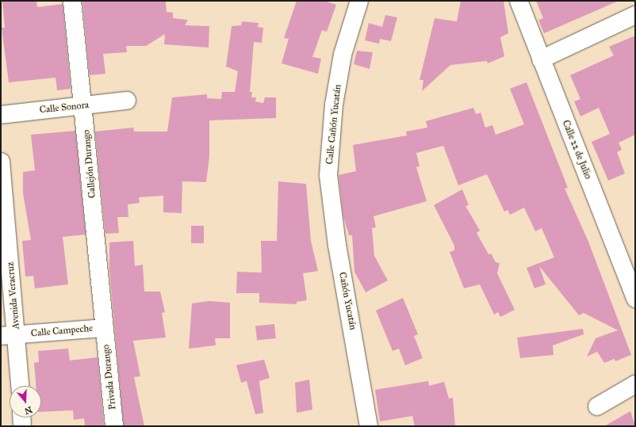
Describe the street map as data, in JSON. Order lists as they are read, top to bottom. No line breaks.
{"streets":{"street":["Calle Sonora","Calle Cañón Yucatán","Calle 22 de Julio","Callejón Durango","Avenida Veracruz","Cañón Yucatán","Calle Campeche","Privada Durango"]},"crossings":[["Calle Sonora","Callejón Durango"],["Calle Cañón Yucatán","Cañón Yucatán"],["Callejón Durango","Calle Campeche"],["Callejón Durango","Privada Durango"],["Avenida Veracruz","Calle Campeche"],["Calle Campeche","Privada Durango"]],"north":"bottom"}
